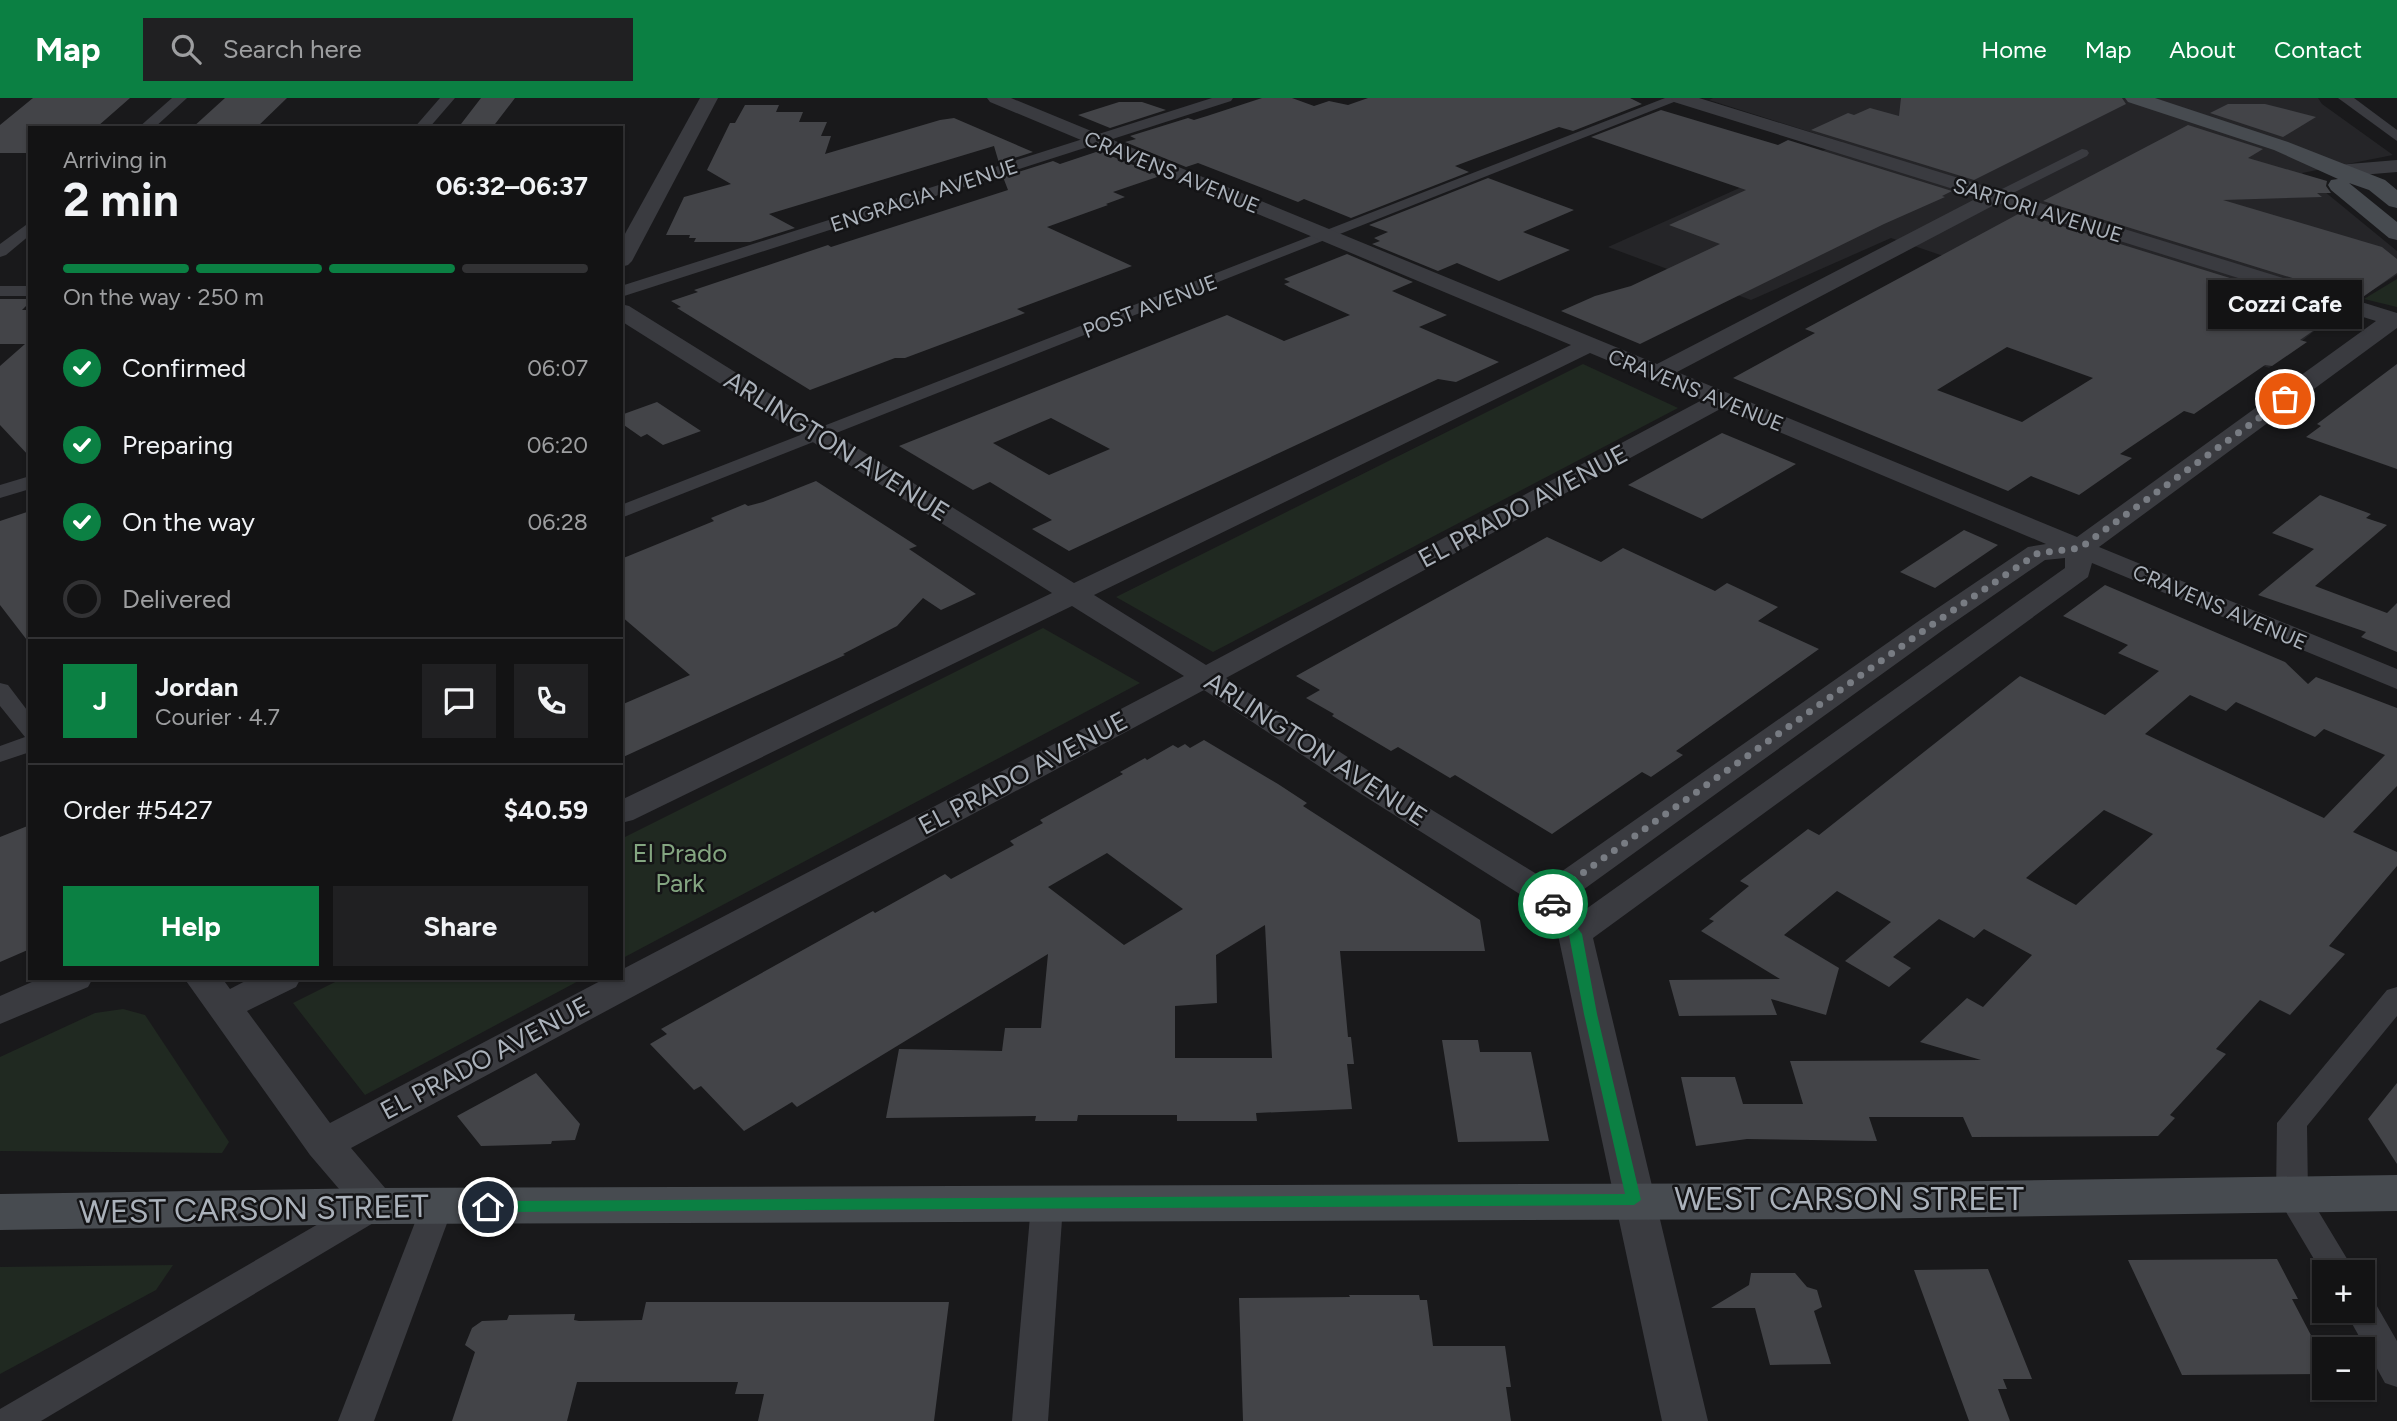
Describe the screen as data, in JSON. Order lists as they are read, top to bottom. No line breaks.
{"streets":{"main road":["WEST CARSON STREET"],"street":["CRAVENS AVENUE","ENGRACIA AVENUE","SARTORI AVENUE","POST AVENUE","ARLINGTON AVENUE","EL PRADO AVENUE"]},"crossings":[["CRAVENS AVENUE","ENGRACIA AVENUE"],["CRAVENS AVENUE","POST AVENUE"],["CRAVENS AVENUE","EL PRADO AVENUE"],["SARTORI AVENUE","POST AVENUE"],["POST AVENUE","ARLINGTON AVENUE"],["ARLINGTON AVENUE","EL PRADO AVENUE"],["ARLINGTON AVENUE","WEST CARSON STREET"]],"parks":["El Prado Park"],"places":["Cozzi Cafe"],"page":{"header":"Map","search":"Search here","nav":["Home","Map","About","Contact"],"heading":["2 min","Arriving in","06:32–06:37"],"panel":["Jordan","Courier · 4.7","Order #5427","$40.59"],"bar":"On the way · 250 m","bubble":"Cozzi Cafe","list":[["Confirmed","06:07"],["Preparing","06:20"],["On the way","06:28"],"Delivered"],"round":"J","buttons":["Help","Share"],"map_buttons":["+","−"]}}
